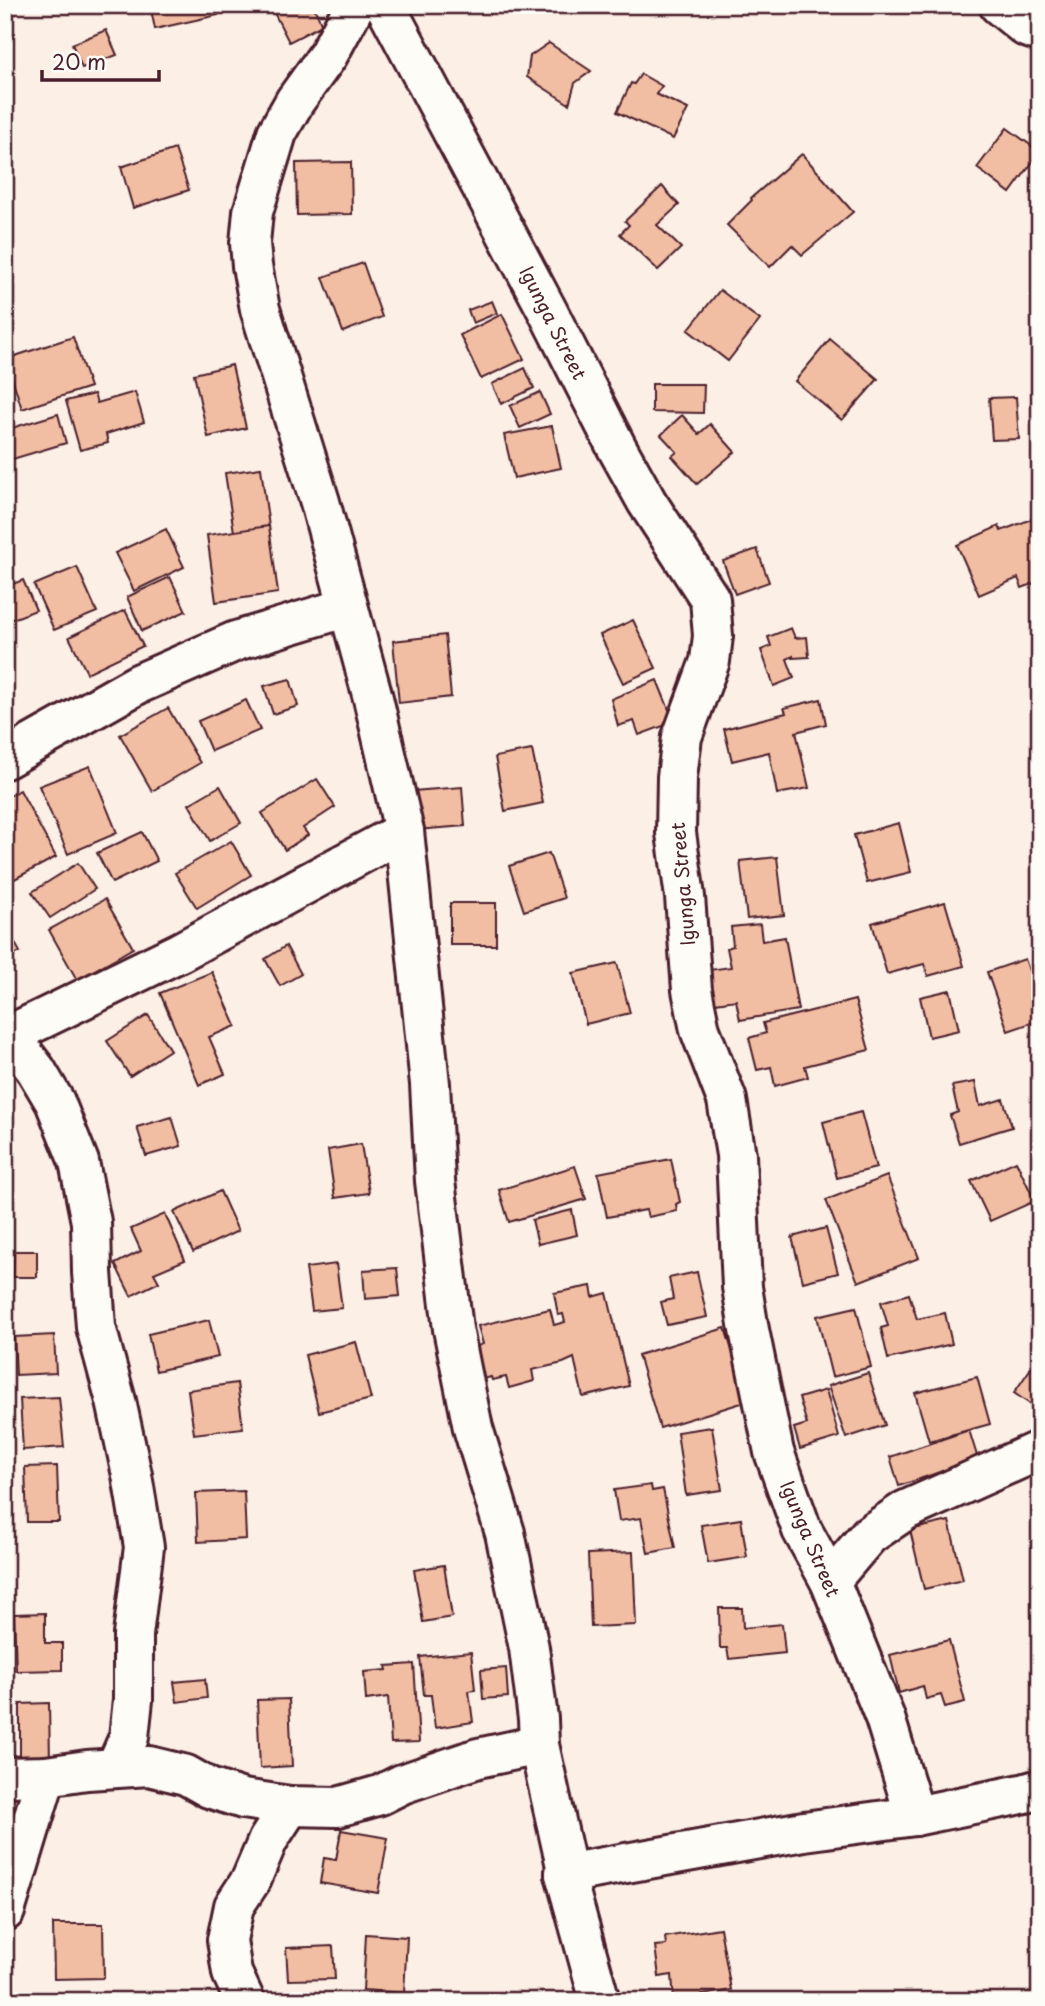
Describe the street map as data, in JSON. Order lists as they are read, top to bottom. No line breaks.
{"streets":{"street":["Igunga Street"]},"scale_bar":"20 m"}
